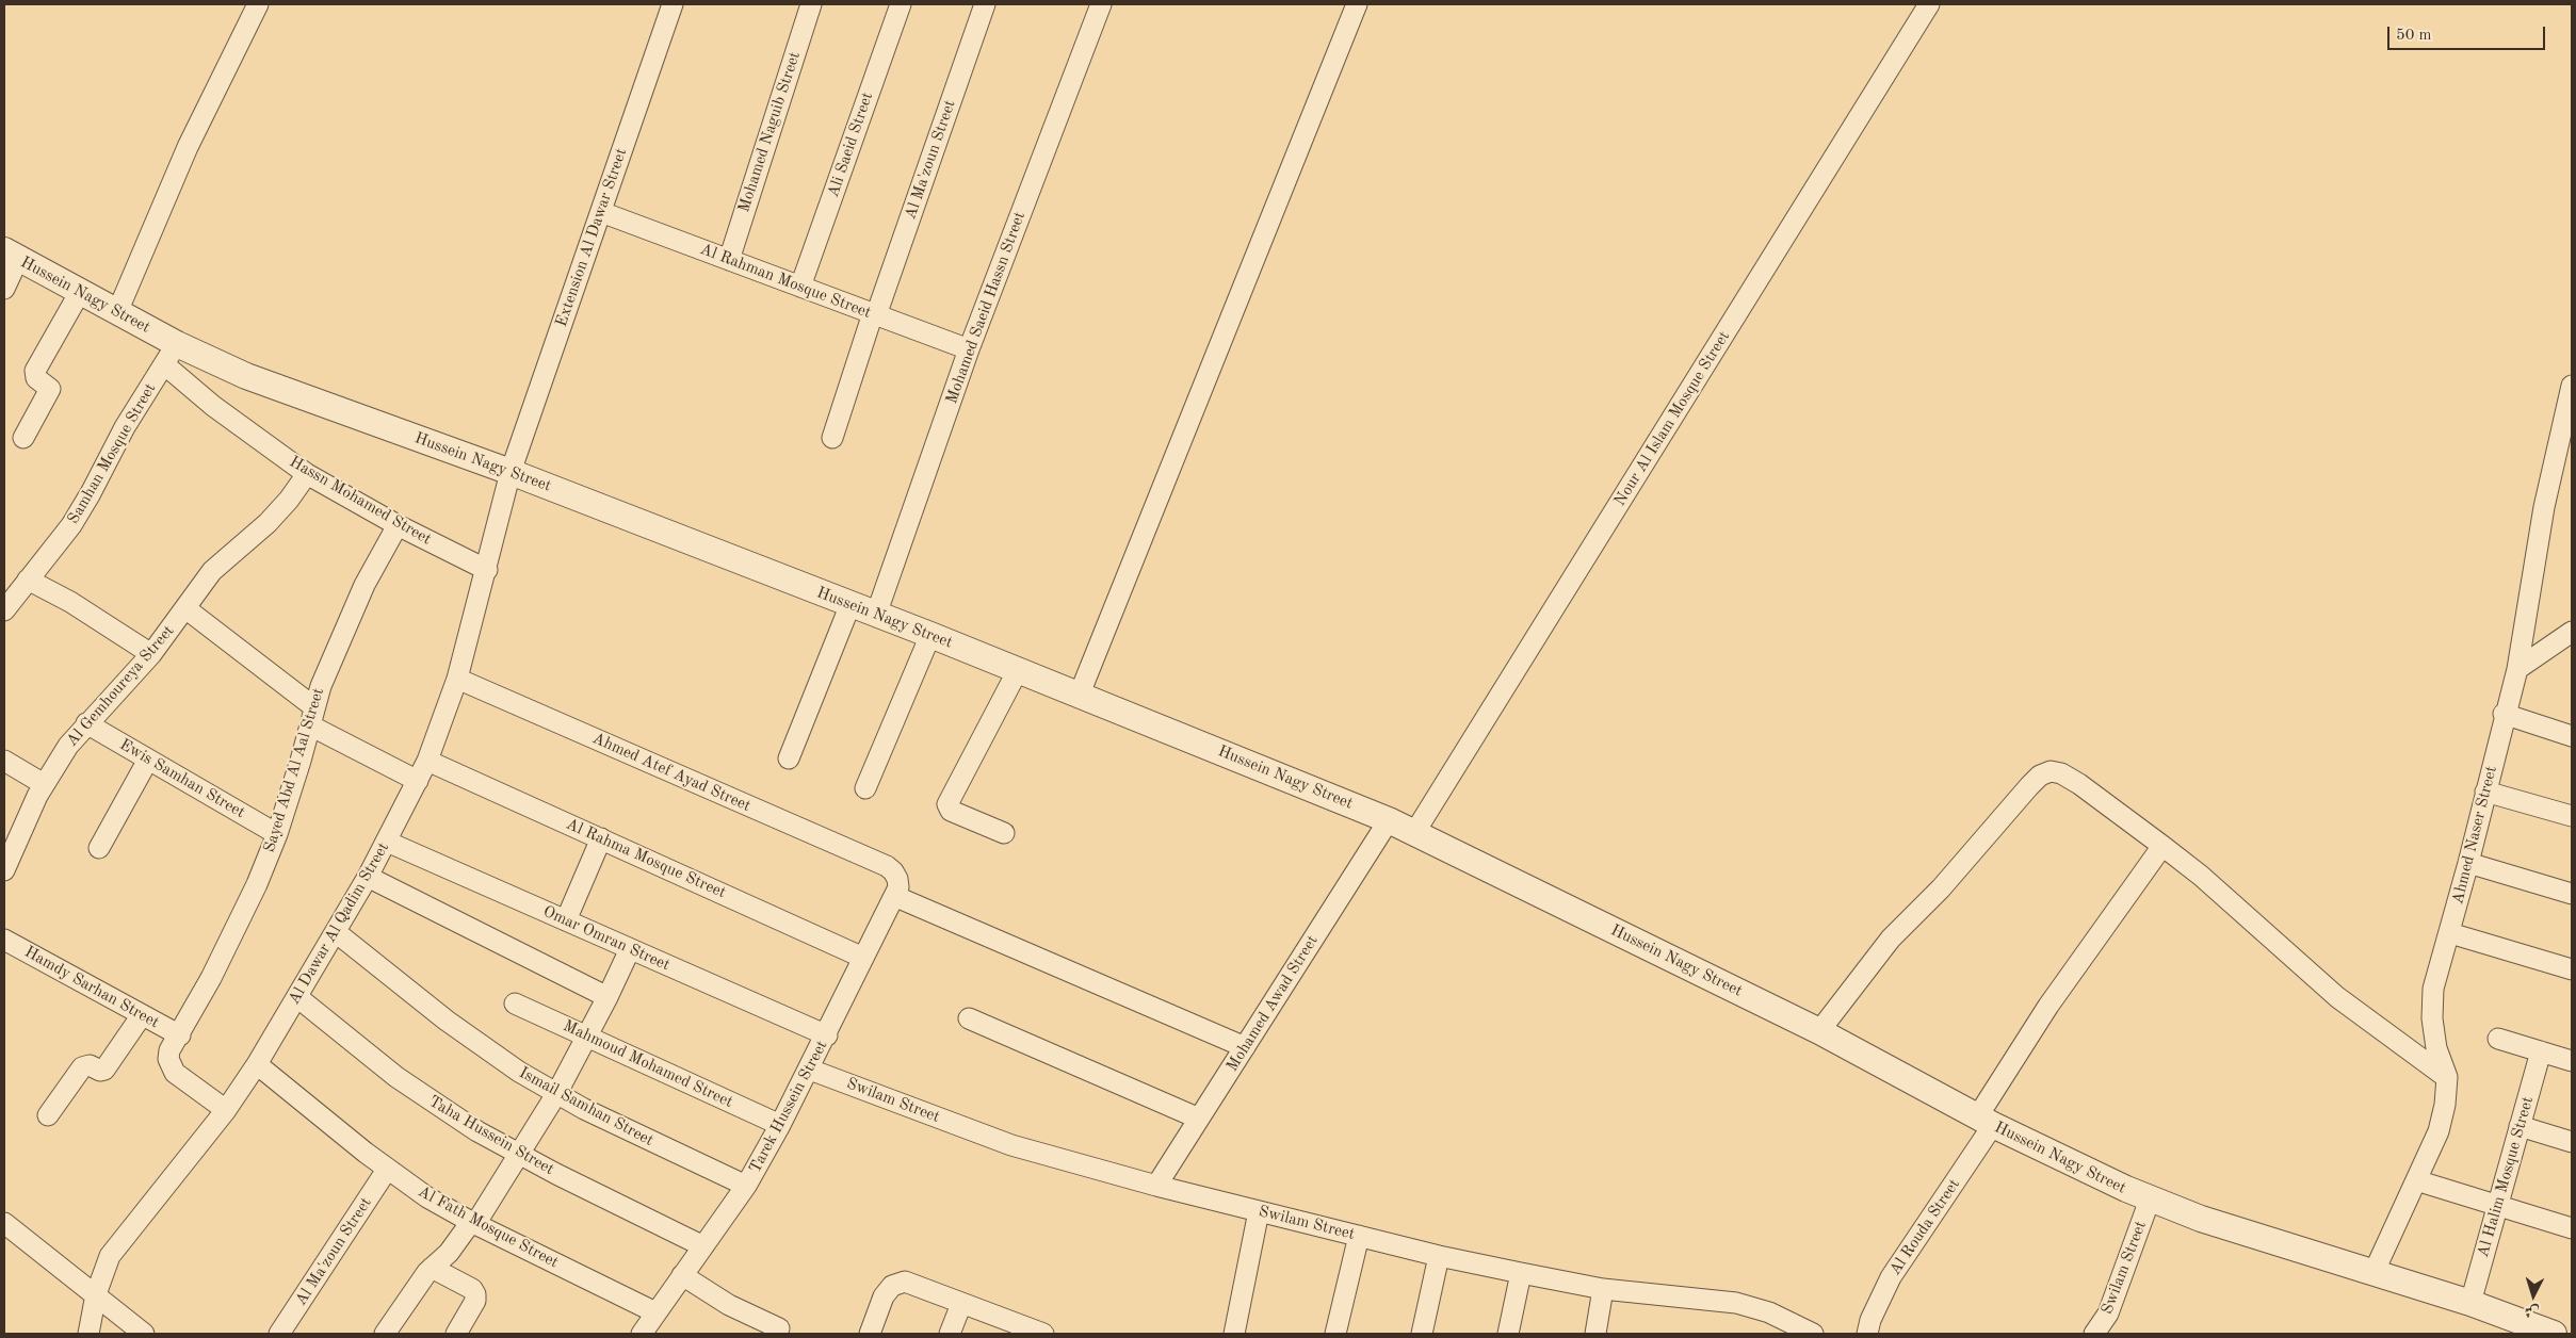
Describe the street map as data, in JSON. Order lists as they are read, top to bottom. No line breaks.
{"streets":{"street":["Mohamed Naguib Street","Ali Saeid Street","Al Ma'zoun Street","Extension Al Dawar Street","Al Rahman Mosque Street","Hussein Nagy Street","Mohamed Saeid Hassn Street","Nour Al Islam Mosque Street","Samhan Mosque Street","Hassn Mohamed Street","Al Gemhoureya Street","Sayed Abd Al Aal Street","Ahmed Atef Ayad Street","Ewis Samhan Street","Ahmed Naser Street","Al Rahma Mosque Street","Al Dawar Al Qadim Street","Omar Omran Street","Hamdy Sarhan Street","Mohamed Awad Street","Mahmoud Mohamed Street","Swilam Street","Ismail Samhan Street","Tarek Hussein Street","Taha Hussein Street","Al Halim Mosque Street","Al Fath Mosque Street","Al Rouda Street"]},"crossings":[["Mohamed Naguib Street","Al Rahman Mosque Street"],["Ali Saeid Street","Al Rahman Mosque Street"],["Al Ma'zoun Street","Al Rahman Mosque Street"],["Al Ma'zoun Street","Al Fath Mosque Street"],["Extension Al Dawar Street","Al Rahman Mosque Street"],["Extension Al Dawar Street","Hussein Nagy Street"],["Extension Al Dawar Street","Al Dawar Al Qadim Street"],["Al Rahman Mosque Street","Mohamed Saeid Hassn Street"],["Hussein Nagy Street","Mohamed Saeid Hassn Street"],["Hussein Nagy Street","Nour Al Islam Mosque Street"],["Hussein Nagy Street","Samhan Mosque Street"],["Hussein Nagy Street","Hassn Mohamed Street"],["Hussein Nagy Street","Ahmed Naser Street"],["Hussein Nagy Street","Al Dawar Al Qadim Street"],["Hussein Nagy Street","Mohamed Awad Street"],["Hussein Nagy Street","Swilam Street"],["Hussein Nagy Street","Al Halim Mosque Street"],["Hussein Nagy Street","Al Rouda Street"],["Samhan Mosque Street","Hassn Mohamed Street"],["Hassn Mohamed Street","Al Gemhoureya Street"],["Hassn Mohamed Street","Sayed Abd Al Aal Street"],["Hassn Mohamed Street","Al Dawar Al Qadim Street"],["Al Gemhoureya Street","Ewis Samhan Street"],["Sayed Abd Al Aal Street","Ewis Samhan Street"],["Sayed Abd Al Aal Street","Al Dawar Al Qadim Street"],["Sayed Abd Al Aal Street","Hamdy Sarhan Street"],["Ahmed Atef Ayad Street","Al Dawar Al Qadim Street"],["Ahmed Atef Ayad Street","Tarek Hussein Street"],["Al Rahma Mosque Street","Al Dawar Al Qadim Street"],["Al Rahma Mosque Street","Tarek Hussein Street"],["Al Dawar Al Qadim Street","Omar Omran Street"],["Al Dawar Al Qadim Street","Ismail Samhan Street"],["Al Dawar Al Qadim Street","Taha Hussein Street"],["Al Dawar Al Qadim Street","Al Fath Mosque Street"],["Omar Omran Street","Tarek Hussein Street"],["Mohamed Awad Street","Swilam Street"],["Mahmoud Mohamed Street","Tarek Hussein Street"],["Swilam Street","Tarek Hussein Street"],["Ismail Samhan Street","Tarek Hussein Street"],["Tarek Hussein Street","Taha Hussein Street"],["Tarek Hussein Street","Al Fath Mosque Street"]],"scale_bar":"50 m","north":"bottom"}
